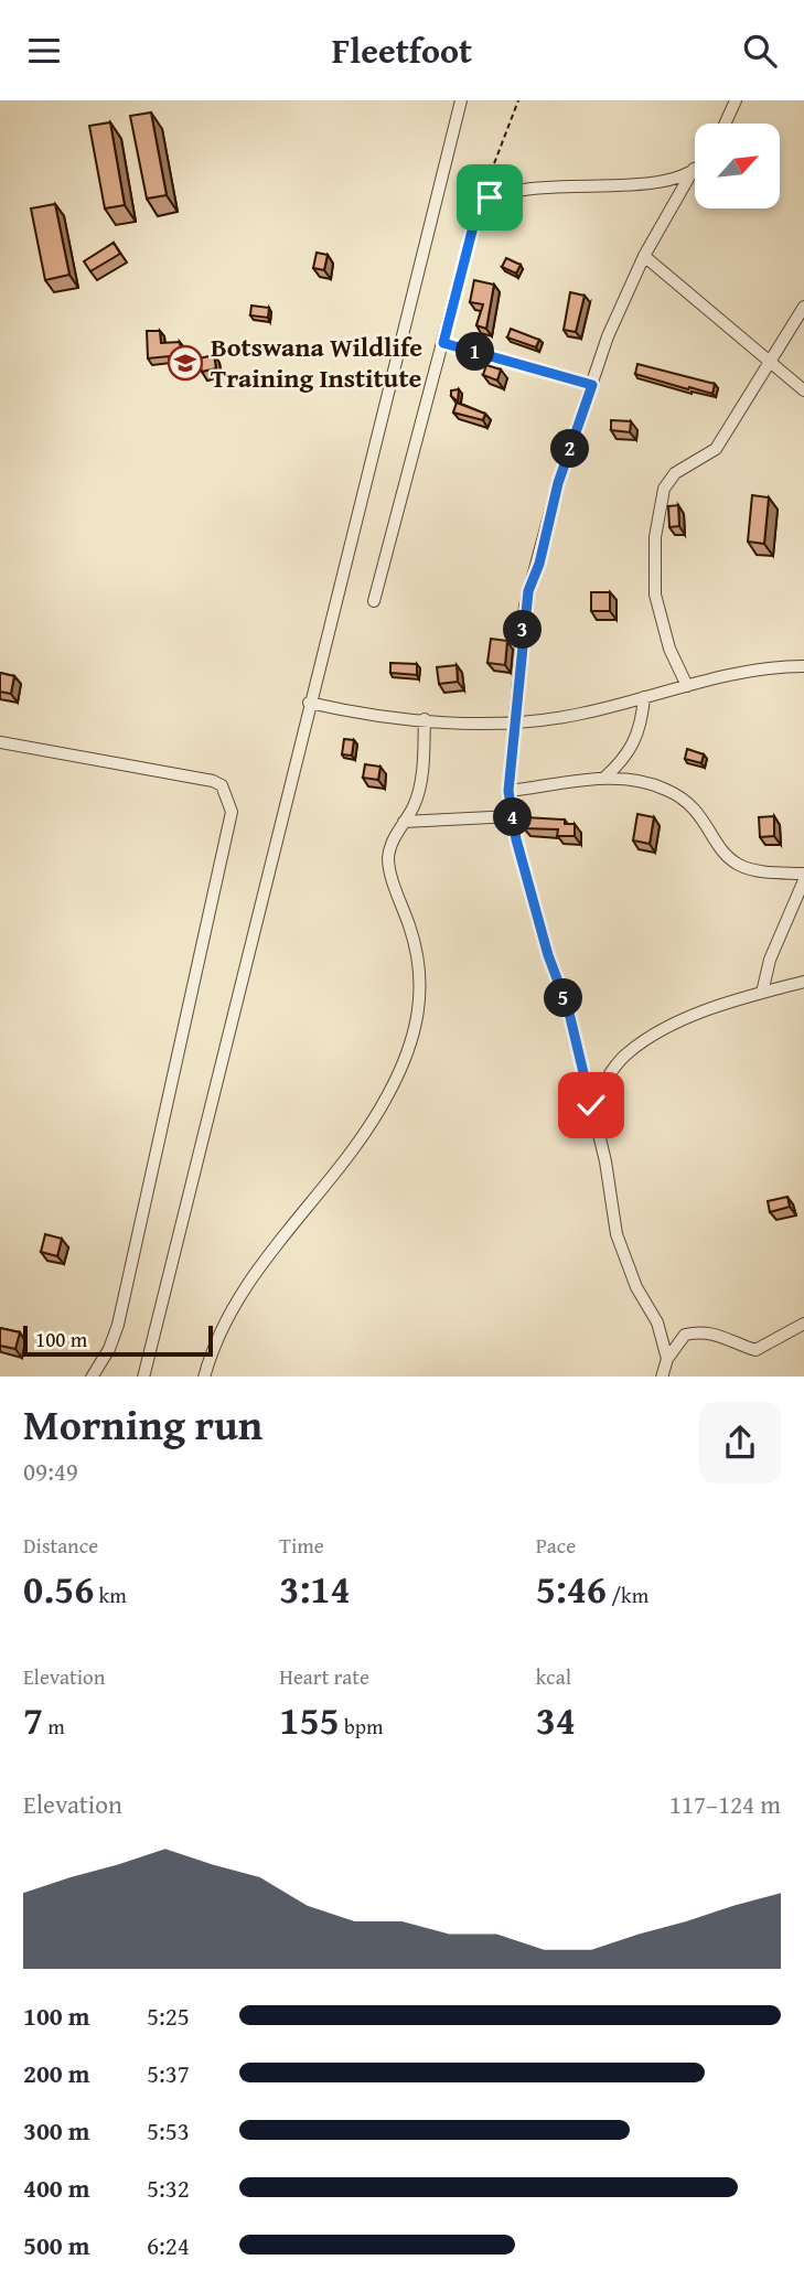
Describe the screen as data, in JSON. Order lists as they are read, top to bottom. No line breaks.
{"places":{"school or university":["Botswana Wildlife Training Institute"]},"scale_bar":"100 m","north":"top right","page":{"header":"Fleetfoot","pins":["1","2","3","4","5"],"scale":"100 m","heading":["Morning run","09:49"],"stats":[["Distance","0.56 km"],["Time","3:14"],["Pace","5:46 /km"],["Elevation","7 m"],["Heart rate","155 bpm"],["kcal","34"]],"chart":["Elevation","117–124 m"],"list":[{"name":"100 m","note":"5:25"},{"name":"200 m","note":"5:37"},{"name":"300 m","note":"5:53"},{"name":"400 m","note":"5:32"},{"name":"500 m","note":"6:24"}]}}
